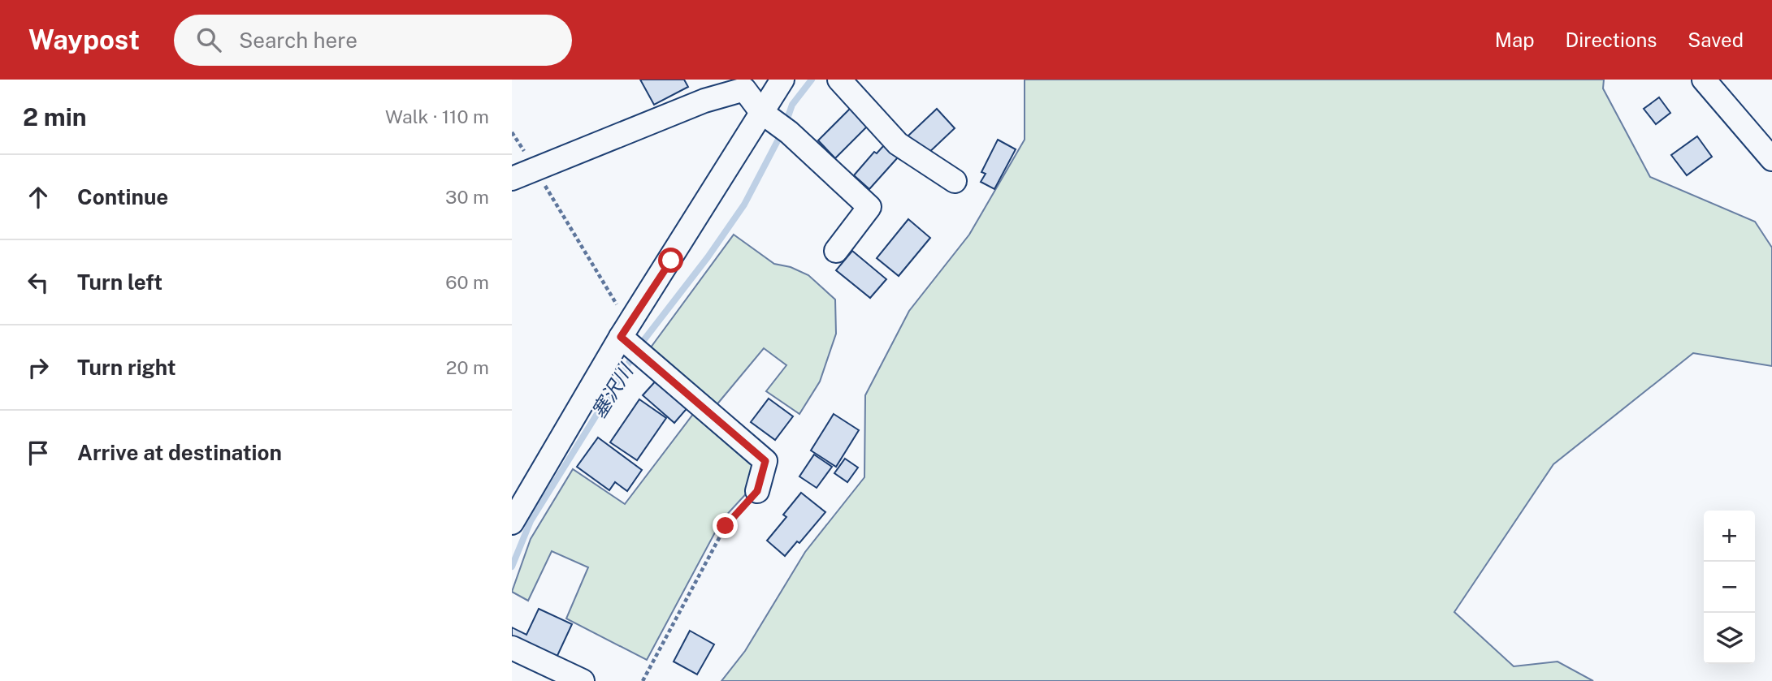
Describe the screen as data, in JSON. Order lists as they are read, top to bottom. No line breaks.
{"water":["塞沢川"],"page":{"header":"Waypost","search":"Search here","nav":["Map","Directions","Saved"],"heading":["2 min","Walk · 110 m"],"list":[["Continue","30 m"],["Turn left","60 m"],["Turn right","20 m"],"Arrive at destination"],"map_buttons":["+","−"]}}
